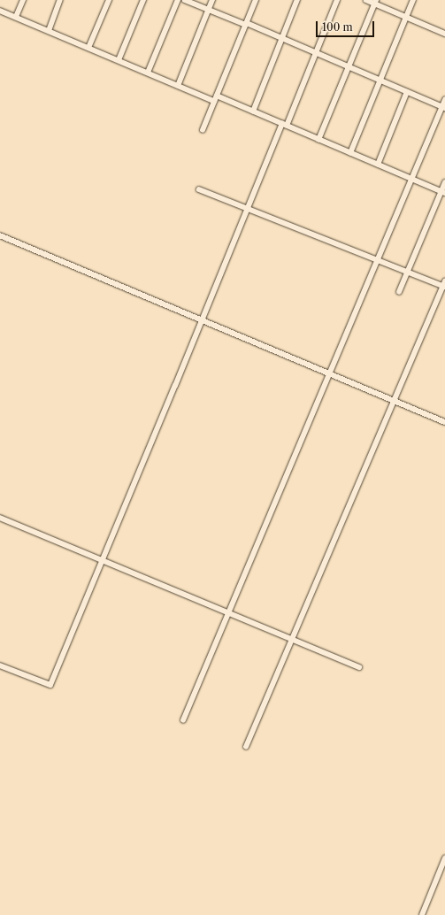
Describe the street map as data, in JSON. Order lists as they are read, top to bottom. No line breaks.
{"scale_bar":"100 m"}
